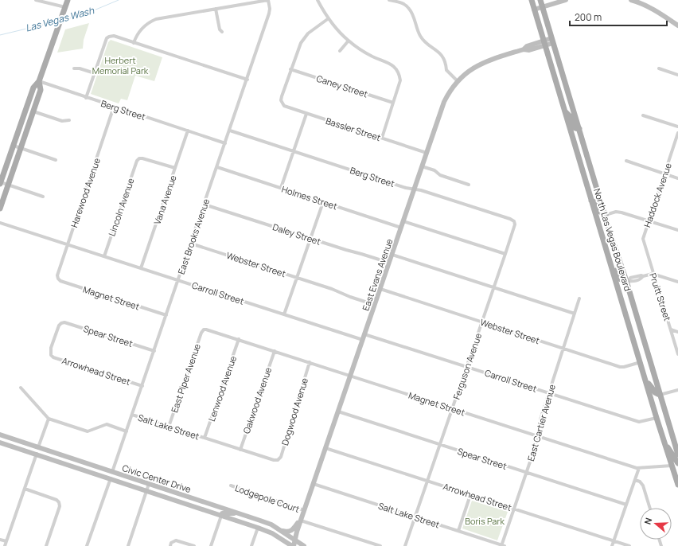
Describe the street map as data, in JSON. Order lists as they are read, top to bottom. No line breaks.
{"streets":{"main road":["North Las Vegas Boulevard","East Evans Avenue","Civic Center Drive"],"street":["Caney Street","Berg Street","Bassler Street","Harewood Avenue","Haddock Avenue","Holmes Street","Vana Avenue","Lincoln Avenue","Daley Street","East Brooks Avenue","Webster Street","Carroll Street","Pruitt Street","Magnet Street","Spear Street","Ferguson Avenue","Arrowhead Street","East Piper Avenue","Lenwood Avenue","Oakwood Avenue","Dogwood Avenue","East Cartier Avenue","Salt Lake Street","Lodgepole Court"]},"crossings":[["Caney Street","Bassler Street"],["Berg Street","Harewood Avenue"],["Berg Street","Vana Avenue"],["Berg Street","East Brooks Avenue"],["Berg Street","East Evans Avenue"],["Berg Street","Ferguson Avenue"],["Bassler Street","East Evans Avenue"],["Harewood Avenue","Carroll Street"],["Harewood Avenue","Magnet Street"],["Haddock Avenue","Pruitt Street"],["Holmes Street","East Brooks Avenue"],["Holmes Street","East Evans Avenue"],["Vana Avenue","Lincoln Avenue"],["Vana Avenue","Carroll Street"],["Lincoln Avenue","Carroll Street"],["Daley Street","East Brooks Avenue"],["Daley Street","East Evans Avenue"],["East Brooks Avenue","Webster Street"],["East Brooks Avenue","Carroll Street"],["East Brooks Avenue","Magnet Street"],["East Brooks Avenue","Spear Street"],["East Brooks Avenue","Arrowhead Street"],["East Brooks Avenue","Salt Lake Street"],["East Brooks Avenue","Civic Center Drive"],["North Las Vegas Boulevard","Webster Street"],["North Las Vegas Boulevard","East Evans Avenue"],["North Las Vegas Boulevard","Carroll Street"],["North Las Vegas Boulevard","Magnet Street"],["Webster Street","East Evans Avenue"],["Webster Street","Ferguson Avenue"],["Webster Street","East Cartier Avenue"],["East Evans Avenue","Carroll Street"],["East Evans Avenue","Magnet Street"],["East Evans Avenue","Spear Street"],["East Evans Avenue","Arrowhead Street"],["East Evans Avenue","Salt Lake Street"],["East Evans Avenue","Civic Center Drive"],["East Evans Avenue","Lodgepole Court"],["Carroll Street","Ferguson Avenue"],["Carroll Street","East Cartier Avenue"],["Magnet Street","Ferguson Avenue"],["Magnet Street","East Piper Avenue"],["Magnet Street","Lenwood Avenue"],["Magnet Street","Oakwood Avenue"],["Magnet Street","Dogwood Avenue"],["Magnet Street","East Cartier Avenue"],["Spear Street","Ferguson Avenue"],["Spear Street","Arrowhead Street"],["Spear Street","East Cartier Avenue"],["Ferguson Avenue","Arrowhead Street"],["Ferguson Avenue","Salt Lake Street"],["Arrowhead Street","East Cartier Avenue"],["East Piper Avenue","Salt Lake Street"],["Lenwood Avenue","Salt Lake Street"],["Oakwood Avenue","Salt Lake Street"],["Dogwood Avenue","Salt Lake Street"],["East Cartier Avenue","Salt Lake Street"]],"water":["Las Vegas Wash"],"parks":["Herbert Memorial Park","Boris Park"],"scale_bar":"200 m","north":"left"}
